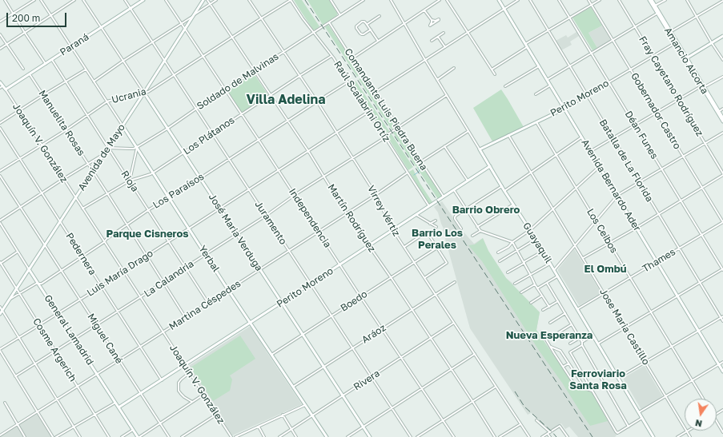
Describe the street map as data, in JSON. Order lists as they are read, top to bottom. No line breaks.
{"streets":{"street":["Paraná","Amancio Alcorta","Soldado de Malvinas","Fray Cayetano Rodríguez","Ucrania","Perito Moreno","Raúl Scalabrini Ortíz","Comandante Luis Piedra Buena","Gobernador Castro","Manuelita Rosas","Déan Funes","Los Plátanos","Joaquín V. González","Avenida de Mayo","Batalla de La Florida","Rioja","Avenida Bernardo Ader","Los Paraísos","Virrey Vértiz","Independencia","Martín Rodríguez","Juramento","Los Ceibos","José Maria Verduga","Guayaquil","Pedernera","Yerbal","Thames","Luis María Drago","La Calandria","Boedo","Martina Céspedes","Jose Maria Castillo","General Lamadrid","Aráoz","Miguel Cané","Cosme Argerich","Rivera"]},"crossings":[["Paraná","Manuelita Rosas"],["Paraná","Joaquín V. González"],["Paraná","Rioja"],["Paraná","Juramento"],["Paraná","José Maria Verduga"],["Paraná","Yerbal"],["Amancio Alcorta","Perito Moreno"],["Soldado de Malvinas","Raúl Scalabrini Ortíz"],["Soldado de Malvinas","Comandante Luis Piedra Buena"],["Soldado de Malvinas","Avenida de Mayo"],["Soldado de Malvinas","Rioja"],["Soldado de Malvinas","Virrey Vértiz"],["Soldado de Malvinas","Independencia"],["Soldado de Malvinas","Martín Rodríguez"],["Soldado de Malvinas","Juramento"],["Soldado de Malvinas","José Maria Verduga"],["Soldado de Malvinas","Yerbal"],["Fray Cayetano Rodríguez","Perito Moreno"],["Ucrania","Raúl Scalabrini Ortíz"],["Ucrania","Manuelita Rosas"],["Ucrania","Joaquín V. González"],["Ucrania","Avenida de Mayo"],["Ucrania","Rioja"],["Ucrania","Virrey Vértiz"],["Ucrania","Independencia"],["Ucrania","Martín Rodríguez"],["Ucrania","Juramento"],["Ucrania","José Maria Verduga"],["Ucrania","Pedernera"],["Ucrania","Yerbal"],["Perito Moreno","Raúl Scalabrini Ortíz"],["Perito Moreno","Comandante Luis Piedra Buena"],["Perito Moreno","Gobernador Castro"],["Perito Moreno","Déan Funes"],["Perito Moreno","Joaquín V. González"],["Perito Moreno","Batalla de La Florida"],["Perito Moreno","Avenida Bernardo Ader"],["Perito Moreno","Virrey Vértiz"],["Perito Moreno","Independencia"],["Perito Moreno","Martín Rodríguez"],["Perito Moreno","Juramento"],["Perito Moreno","Los Ceibos"],["Perito Moreno","José Maria Verduga"],["Perito Moreno","Guayaquil"],["Perito Moreno","Pedernera"],["Perito Moreno","Yerbal"],["Perito Moreno","Jose Maria Castillo"],["Perito Moreno","General Lamadrid"],["Perito Moreno","Miguel Cané"],["Raúl Scalabrini Ortíz","Los Plátanos"],["Raúl Scalabrini Ortíz","Los Paraísos"],["Raúl Scalabrini Ortíz","Luis María Drago"],["Raúl Scalabrini Ortíz","La Calandria"],["Raúl Scalabrini Ortíz","Martina Céspedes"],["Comandante Luis Piedra Buena","La Calandria"],["Gobernador Castro","Thames"],["Manuelita Rosas","Los Plátanos"],["Manuelita Rosas","Avenida de Mayo"],["Manuelita Rosas","Los Paraísos"],["Manuelita Rosas","Luis María Drago"],["Manuelita Rosas","La Calandria"],["Manuelita Rosas","Martina Céspedes"],["Déan Funes","Thames"],["Los Plátanos","Joaquín V. González"],["Los Plátanos","Rioja"],["Los Plátanos","Virrey Vértiz"],["Los Plátanos","Independencia"],["Los Plátanos","Martín Rodríguez"],["Los Plátanos","Juramento"],["Los Plátanos","José Maria Verduga"],["Los Plátanos","Yerbal"],["Joaquín V. González","Avenida de Mayo"],["Joaquín V. González","Los Paraísos"],["Joaquín V. González","Luis María Drago"],["Joaquín V. González","La Calandria"],["Joaquín V. González","Martina Céspedes"],["Avenida de Mayo","Rioja"],["Avenida de Mayo","Los Paraísos"],["Avenida de Mayo","Independencia"],["Avenida de Mayo","Juramento"],["Avenida de Mayo","José Maria Verduga"],["Avenida de Mayo","Pedernera"],["Avenida de Mayo","Yerbal"],["Avenida de Mayo","General Lamadrid"],["Avenida de Mayo","Miguel Cané"],["Avenida de Mayo","Cosme Argerich"],["Batalla de La Florida","Thames"],["Rioja","Los Paraísos"],["Rioja","Luis María Drago"],["Rioja","La Calandria"],["Rioja","Martina Céspedes"],["Avenida Bernardo Ader","Thames"],["Los Paraísos","Virrey Vértiz"],["Los Paraísos","Independencia"],["Los Paraísos","Martín Rodríguez"],["Los Paraísos","Juramento"],["Los Paraísos","José Maria Verduga"],["Los Paraísos","Pedernera"],["Los Paraísos","Yerbal"],["Los Paraísos","General Lamadrid"],["Los Paraísos","Miguel Cané"],["Los Paraísos","Cosme Argerich"],["Virrey Vértiz","Luis María Drago"],["Virrey Vértiz","La Calandria"],["Virrey Vértiz","Boedo"],["Virrey Vértiz","Martina Céspedes"],["Virrey Vértiz","Aráoz"],["Virrey Vértiz","Rivera"],["Independencia","Luis María Drago"],["Independencia","La Calandria"],["Independencia","Boedo"],["Independencia","Martina Céspedes"],["Independencia","Aráoz"],["Independencia","Rivera"],["Martín Rodríguez","Luis María Drago"],["Martín Rodríguez","La Calandria"],["Martín Rodríguez","Boedo"],["Martín Rodríguez","Martina Céspedes"],["Martín Rodríguez","Aráoz"],["Martín Rodríguez","Rivera"],["Juramento","Luis María Drago"],["Juramento","La Calandria"],["Juramento","Boedo"],["Juramento","Martina Céspedes"],["Juramento","Aráoz"],["Juramento","Rivera"],["Los Ceibos","Thames"],["José Maria Verduga","Luis María Drago"],["José Maria Verduga","La Calandria"],["José Maria Verduga","Boedo"],["José Maria Verduga","Martina Céspedes"],["José Maria Verduga","Aráoz"],["José Maria Verduga","Rivera"],["Guayaquil","Thames"],["Pedernera","Luis María Drago"],["Pedernera","La Calandria"],["Pedernera","Martina Céspedes"],["Yerbal","Luis María Drago"],["Yerbal","La Calandria"],["Yerbal","Boedo"],["Yerbal","Martina Céspedes"],["Yerbal","Aráoz"],["Yerbal","Rivera"],["Thames","Jose Maria Castillo"],["Luis María Drago","General Lamadrid"],["Luis María Drago","Miguel Cané"],["Luis María Drago","Cosme Argerich"],["La Calandria","General Lamadrid"],["La Calandria","Miguel Cané"],["La Calandria","Cosme Argerich"],["Martina Céspedes","General Lamadrid"],["Martina Céspedes","Miguel Cané"],["Martina Céspedes","Cosme Argerich"]],"districts":["Villa Adelina","Barrio Obrero","Barrio Los Perales","Parque Cisneros","El Ombú","Nueva Esperanza","Ferroviario Santa Rosa"],"scale_bar":"200 m","north":"bottom"}
